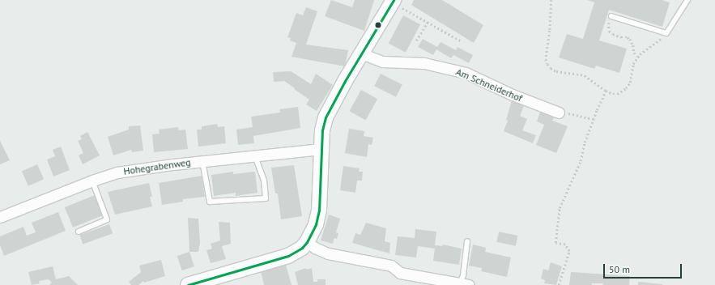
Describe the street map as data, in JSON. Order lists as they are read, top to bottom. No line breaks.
{"streets":{"street":["Am Schneiderhof","Hohegrabenweg"]},"scale_bar":"50 m"}
